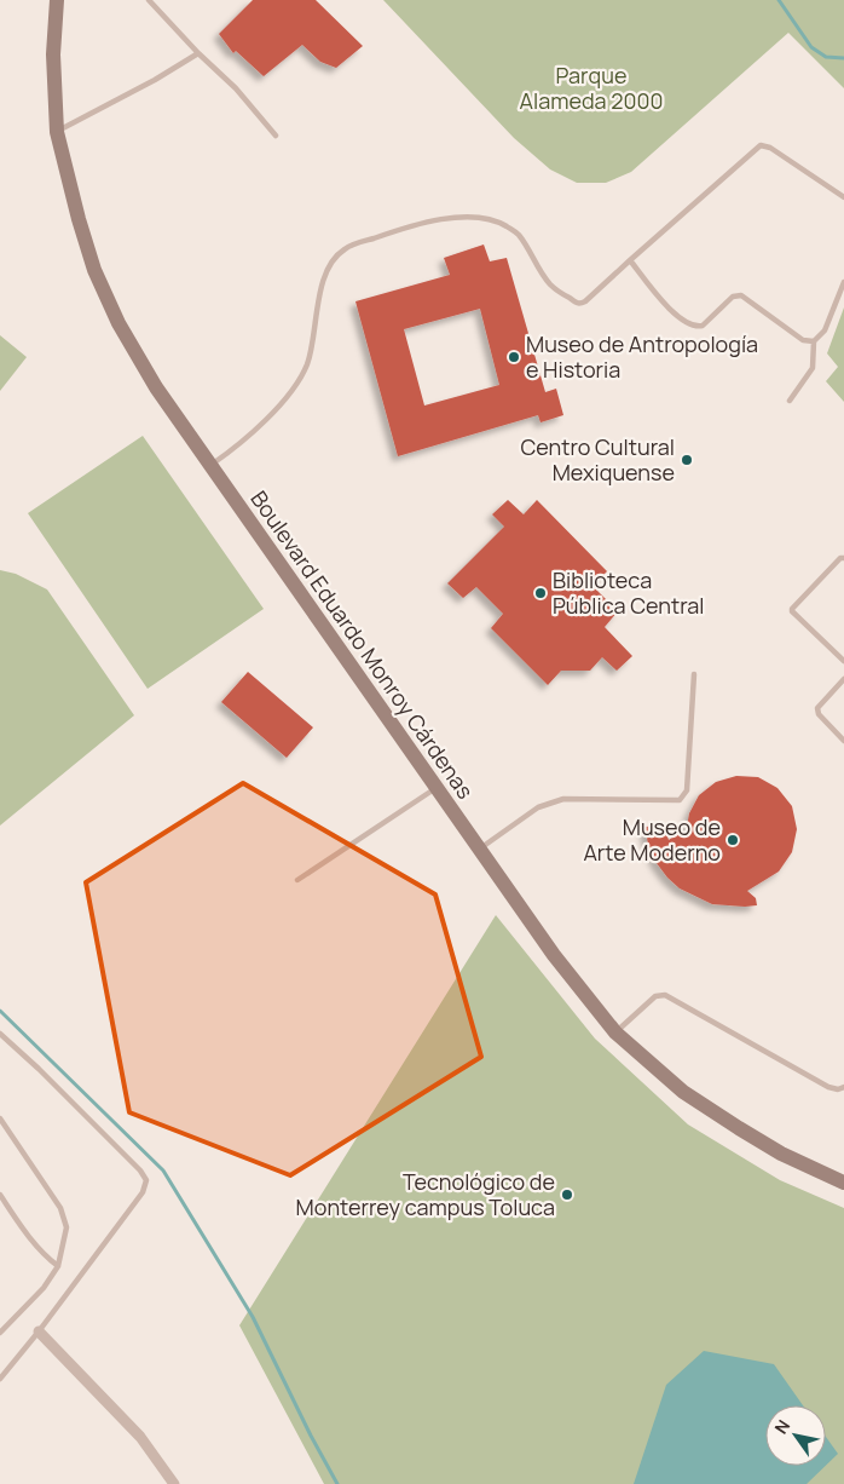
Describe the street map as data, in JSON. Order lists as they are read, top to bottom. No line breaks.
{"streets":{"main road":["Boulevard Eduardo Monroy Cárdenas"]},"parks":["Parque Alameda 2000"],"places":["Museo de Antropología e Historia","Centro Cultural Mexiquense","Biblioteca Pública Central","Museo de Arte Moderno","Tecnológico de Monterrey campus Toluca"],"north":"top left"}
